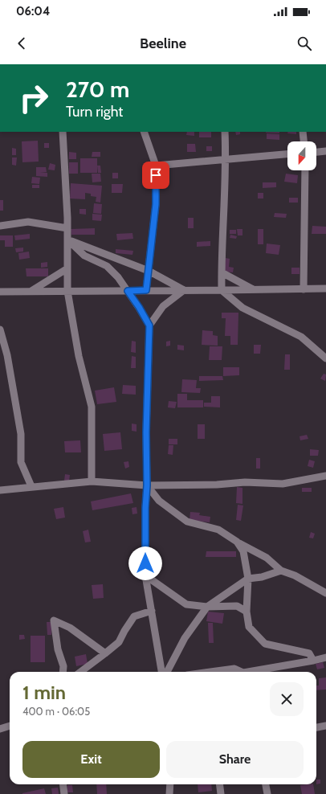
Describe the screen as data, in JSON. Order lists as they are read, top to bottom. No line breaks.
{"north":"bottom","page":{"status":"06:04","header":"Beeline","turn":["270 m","Turn right"],"heading":["1 min","400 m · 06:05"],"buttons":["Exit","Share"]}}
